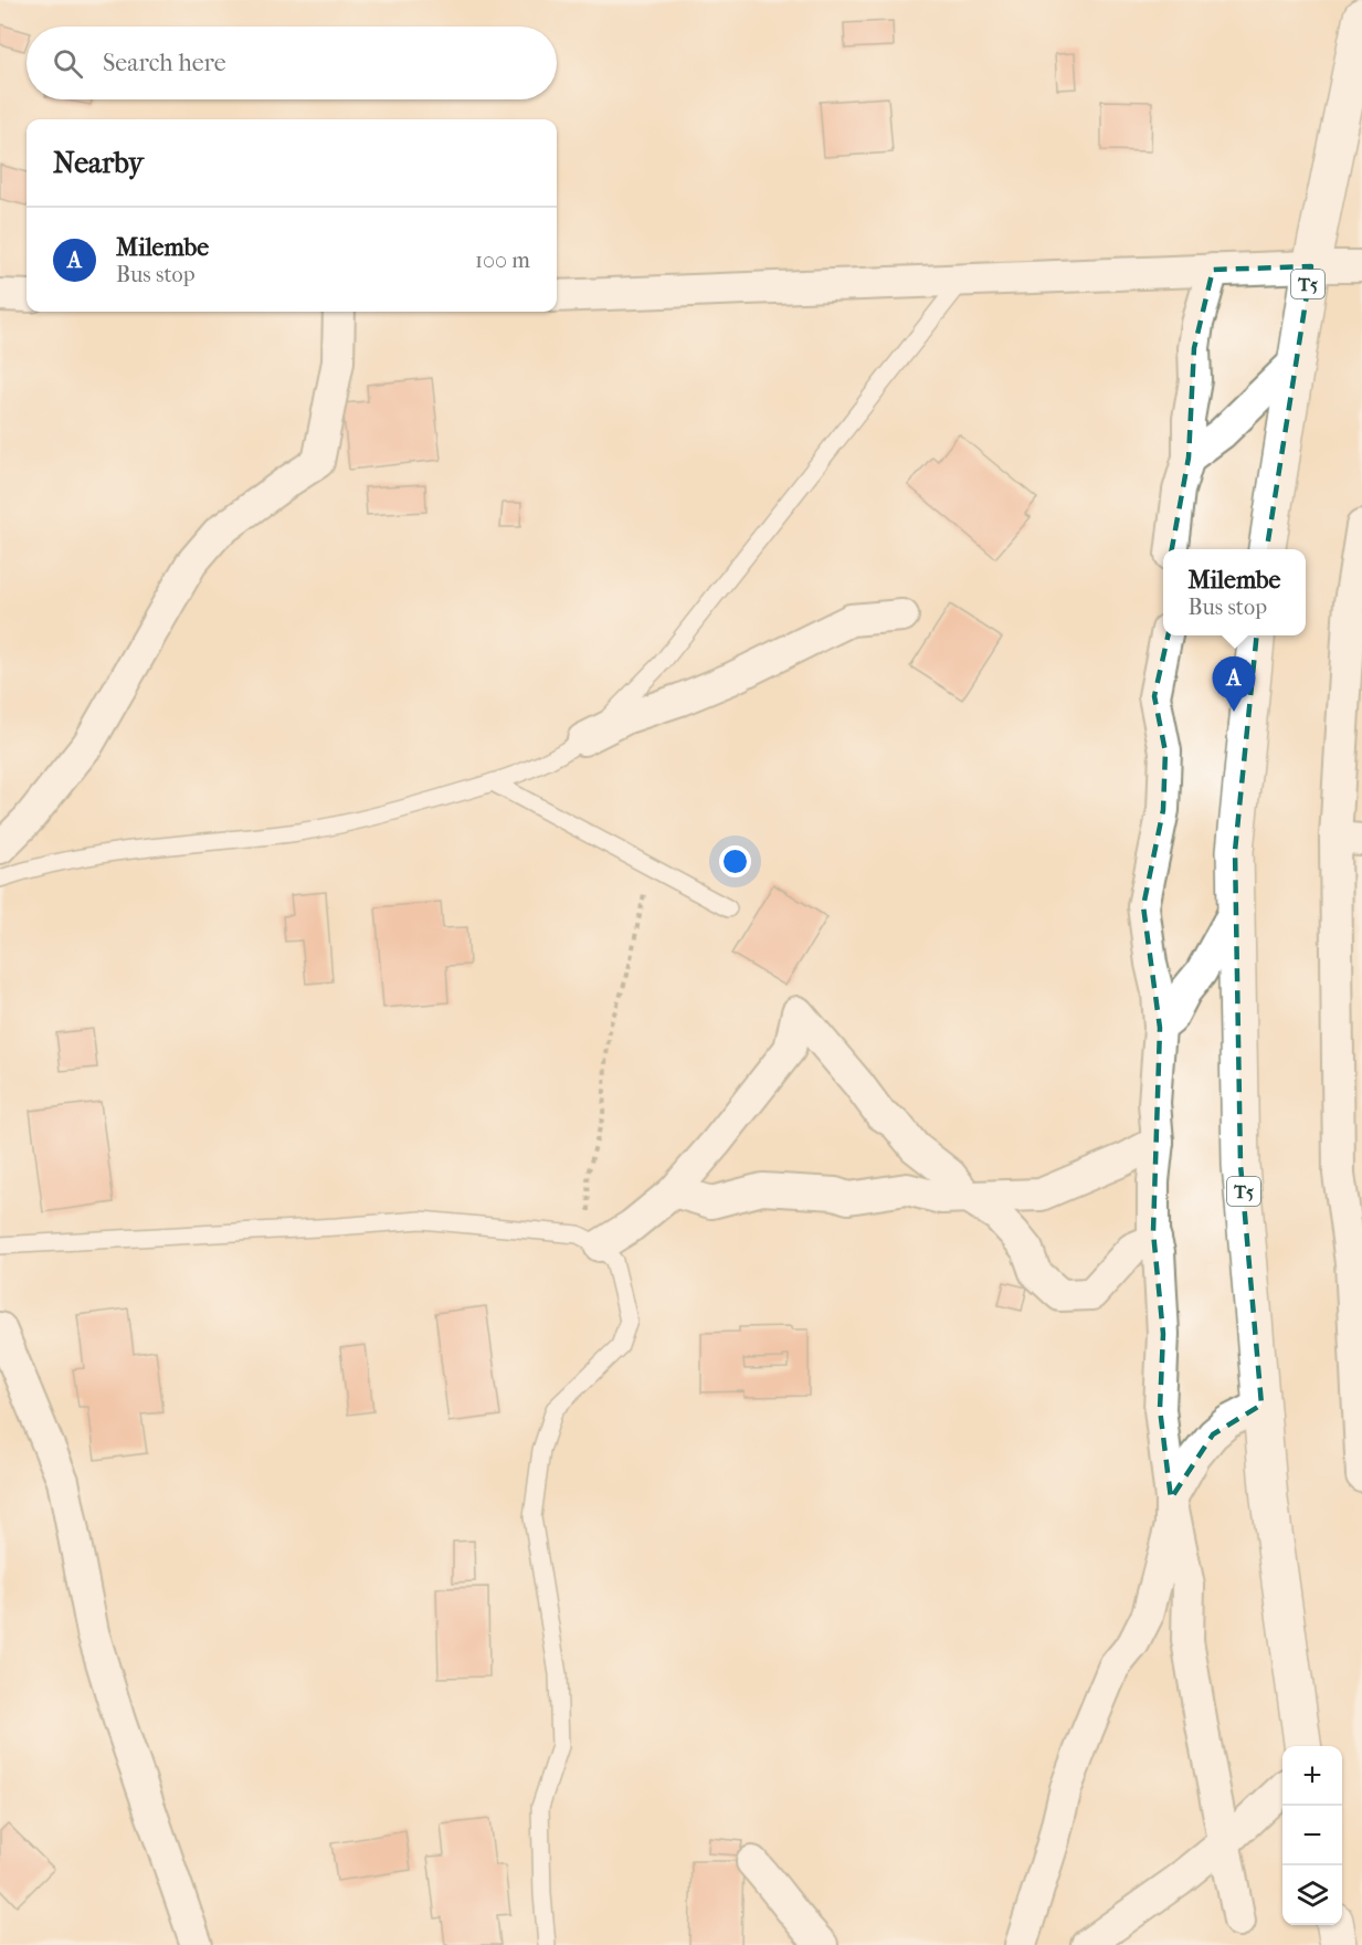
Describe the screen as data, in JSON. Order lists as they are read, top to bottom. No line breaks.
{"streets":{"highway":["T5"]},"page":{"search":"Search here","heading":"Nearby","list":[{"mark":"A","name":"Milembe","note":"Bus stop","value":"100 m"}],"popup":["Milembe","Bus stop"],"pins":"A","map_buttons":["+","−"]}}
